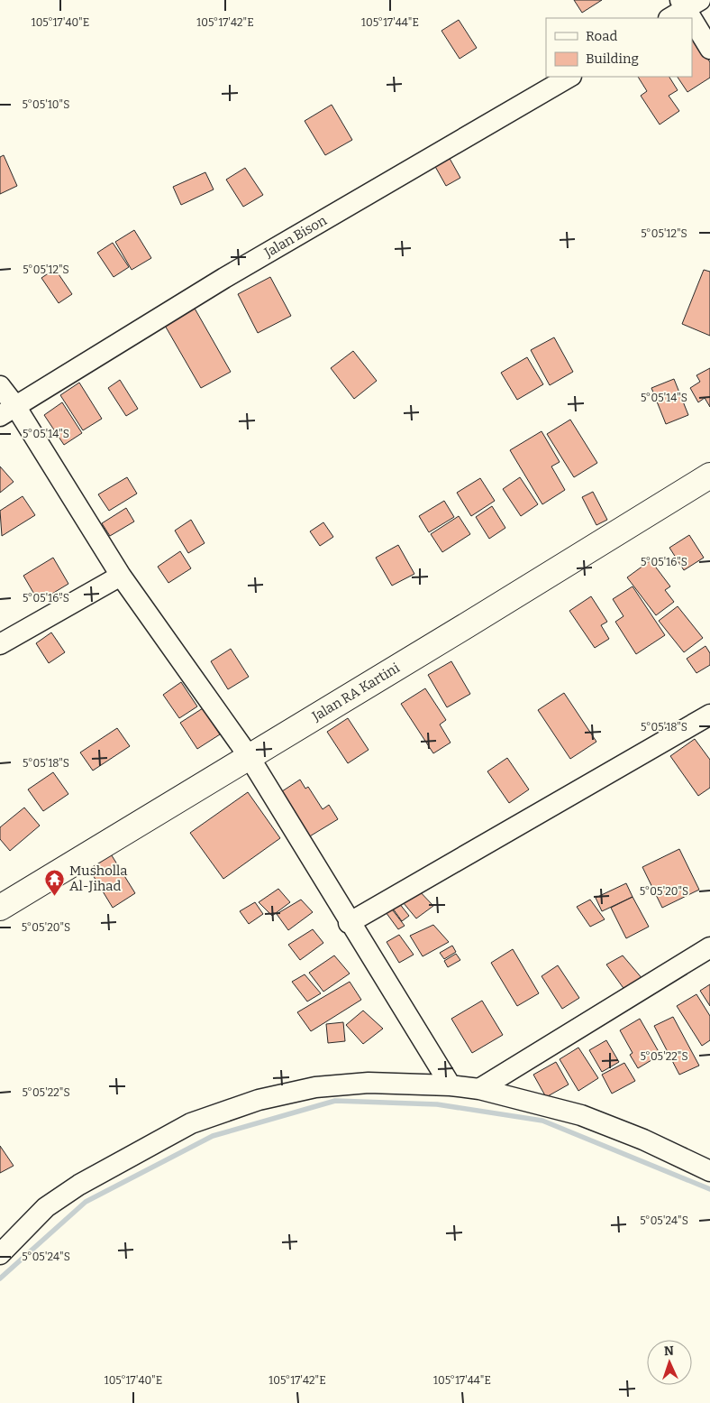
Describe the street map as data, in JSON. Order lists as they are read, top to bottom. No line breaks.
{"streets":{"main road":["Jalan RA Kartini"],"street":["Jalan Bison"]},"places":{"temple":["Musholla Al-Jihad"]},"legend":["Road","Building"],"north":"top","coordinates":["105°17'40\"E","105°17'42\"E","105°17'44\"E","5°05'10\"S","5°05'12\"S","5°05'14\"S","5°05'16\"S","5°05'18\"S","5°05'20\"S","5°05'22\"S","5°05'24\"S"]}
